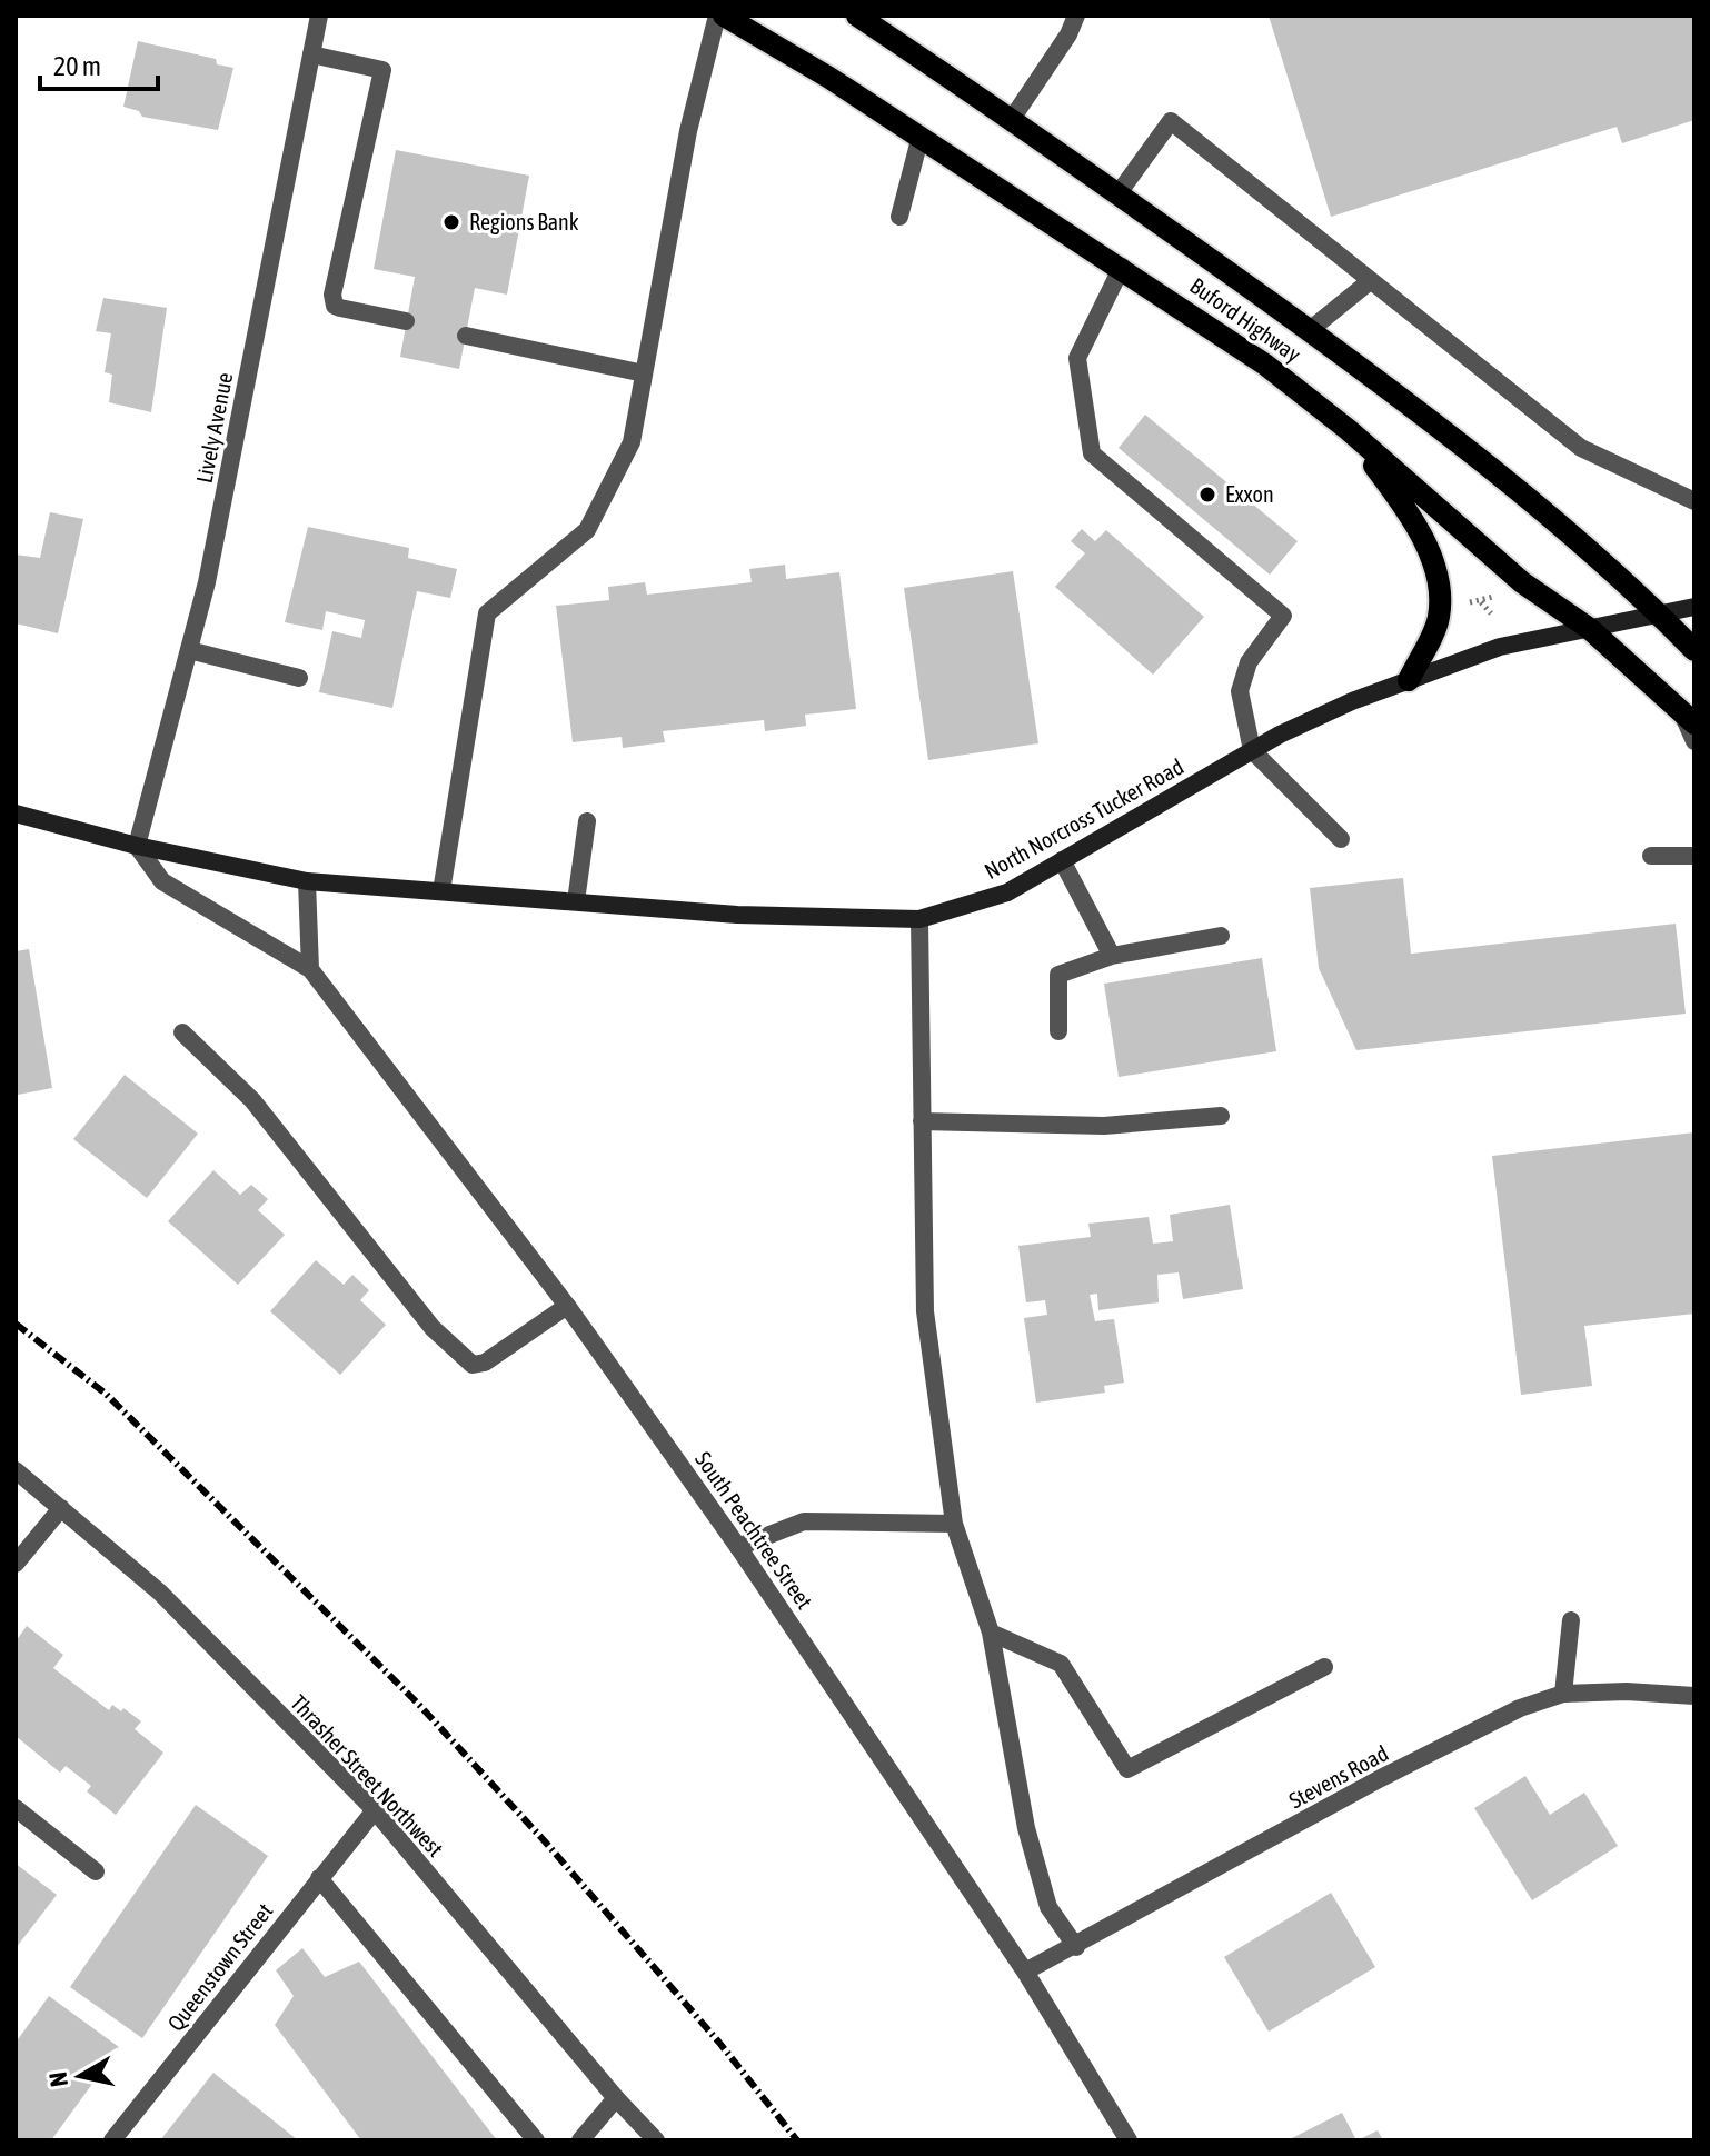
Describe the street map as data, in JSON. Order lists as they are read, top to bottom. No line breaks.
{"streets":{"main road":["Buford Highway"],"street":["Lively Avenue","North Norcross Tucker Road","South Peachtree Street","Thrasher Street Northwest","Stevens Road","Queenstown Street"]},"crossings":[["Buford Highway","North Norcross Tucker Road"],["Lively Avenue","South Peachtree Street"],["South Peachtree Street","Stevens Road"],["Thrasher Street Northwest","Queenstown Street"]],"places":["Regions Bank","Exxon"],"scale_bar":"20 m","north":"left"}
